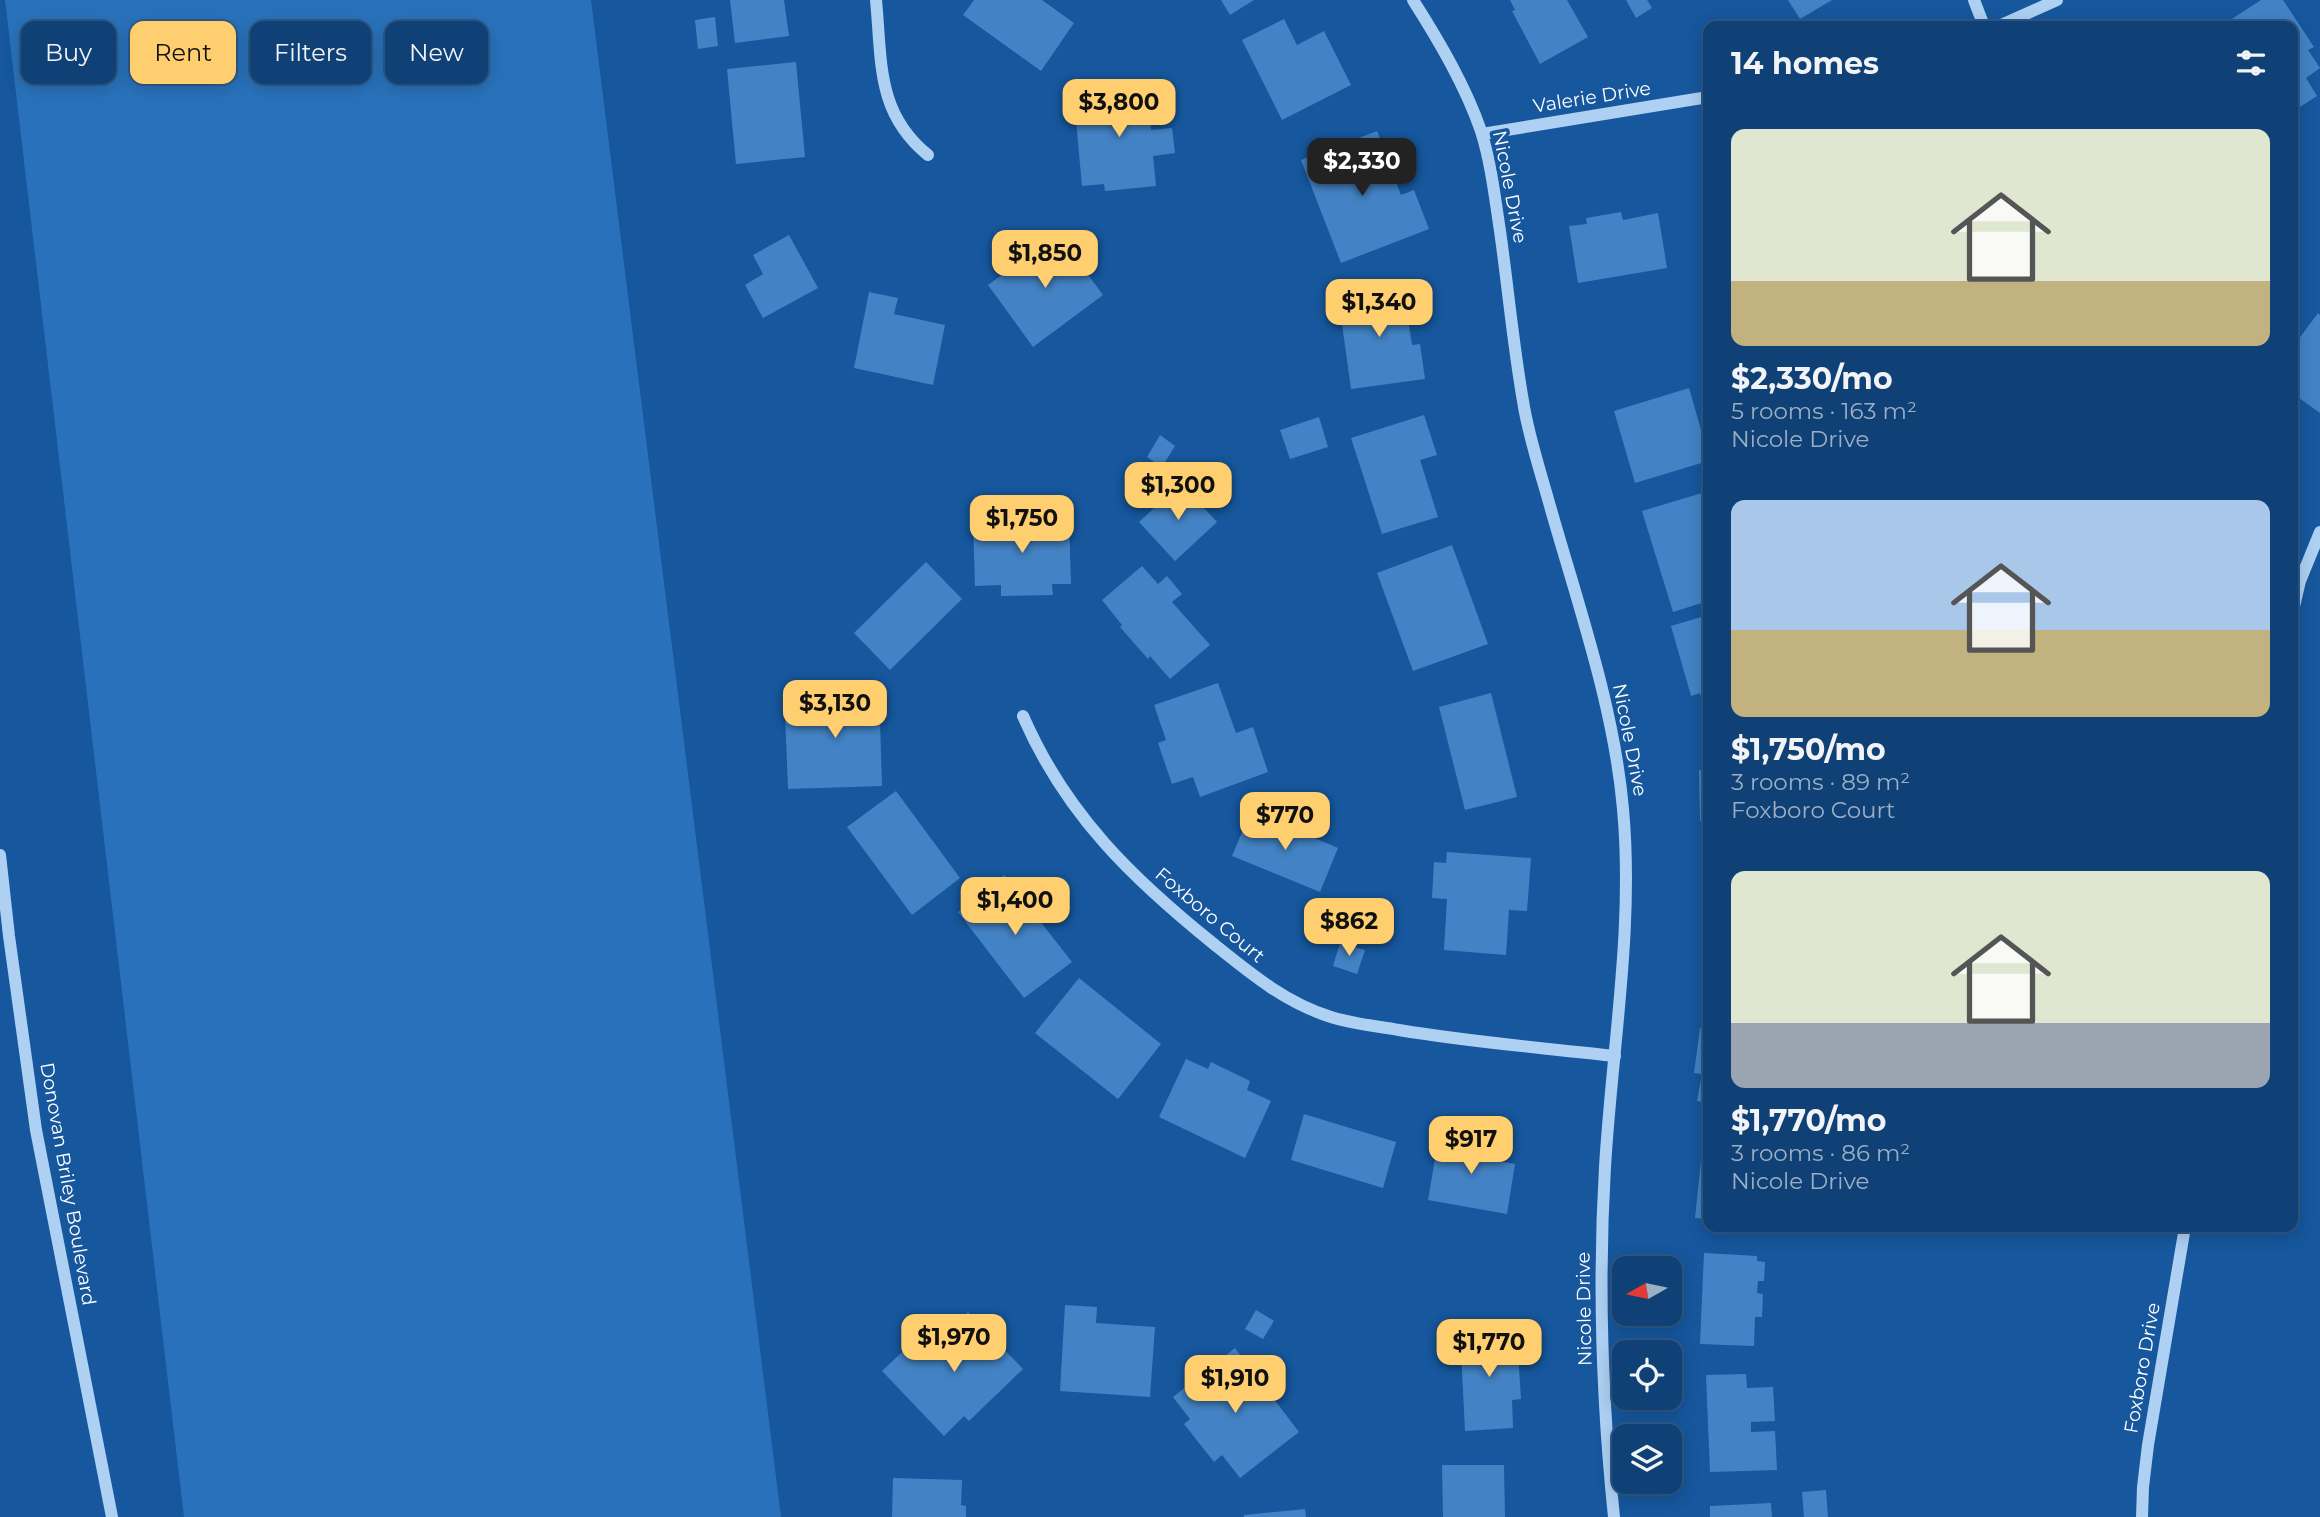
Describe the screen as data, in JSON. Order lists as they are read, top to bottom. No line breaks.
{"streets":{"street":["Valerie Drive","Nicole Drive","Foxboro Court","Donovan Briley Boulevard","Foxboro Drive"]},"crossings":[["Valerie Drive","Nicole Drive"],["Nicole Drive","Foxboro Court"]],"north":"left","page":{"chip":["Buy","Rent","Filters","New"],"heading":"14 homes","price":["$3,800","$2,330","$1,850","$1,340","$1,300","$1,750","$3,130","$770","$1,400","$862","$917","$1,970","$1,770","$1,910"],"list":[{"name":"$2,330/mo","note":"5 rooms · 163 m² · Nicole Drive"},{"name":"$1,750/mo","note":"3 rooms · 89 m² · Foxboro Court"},{"name":"$1,770/mo","note":"3 rooms · 86 m² · Nicole Drive"}]}}
